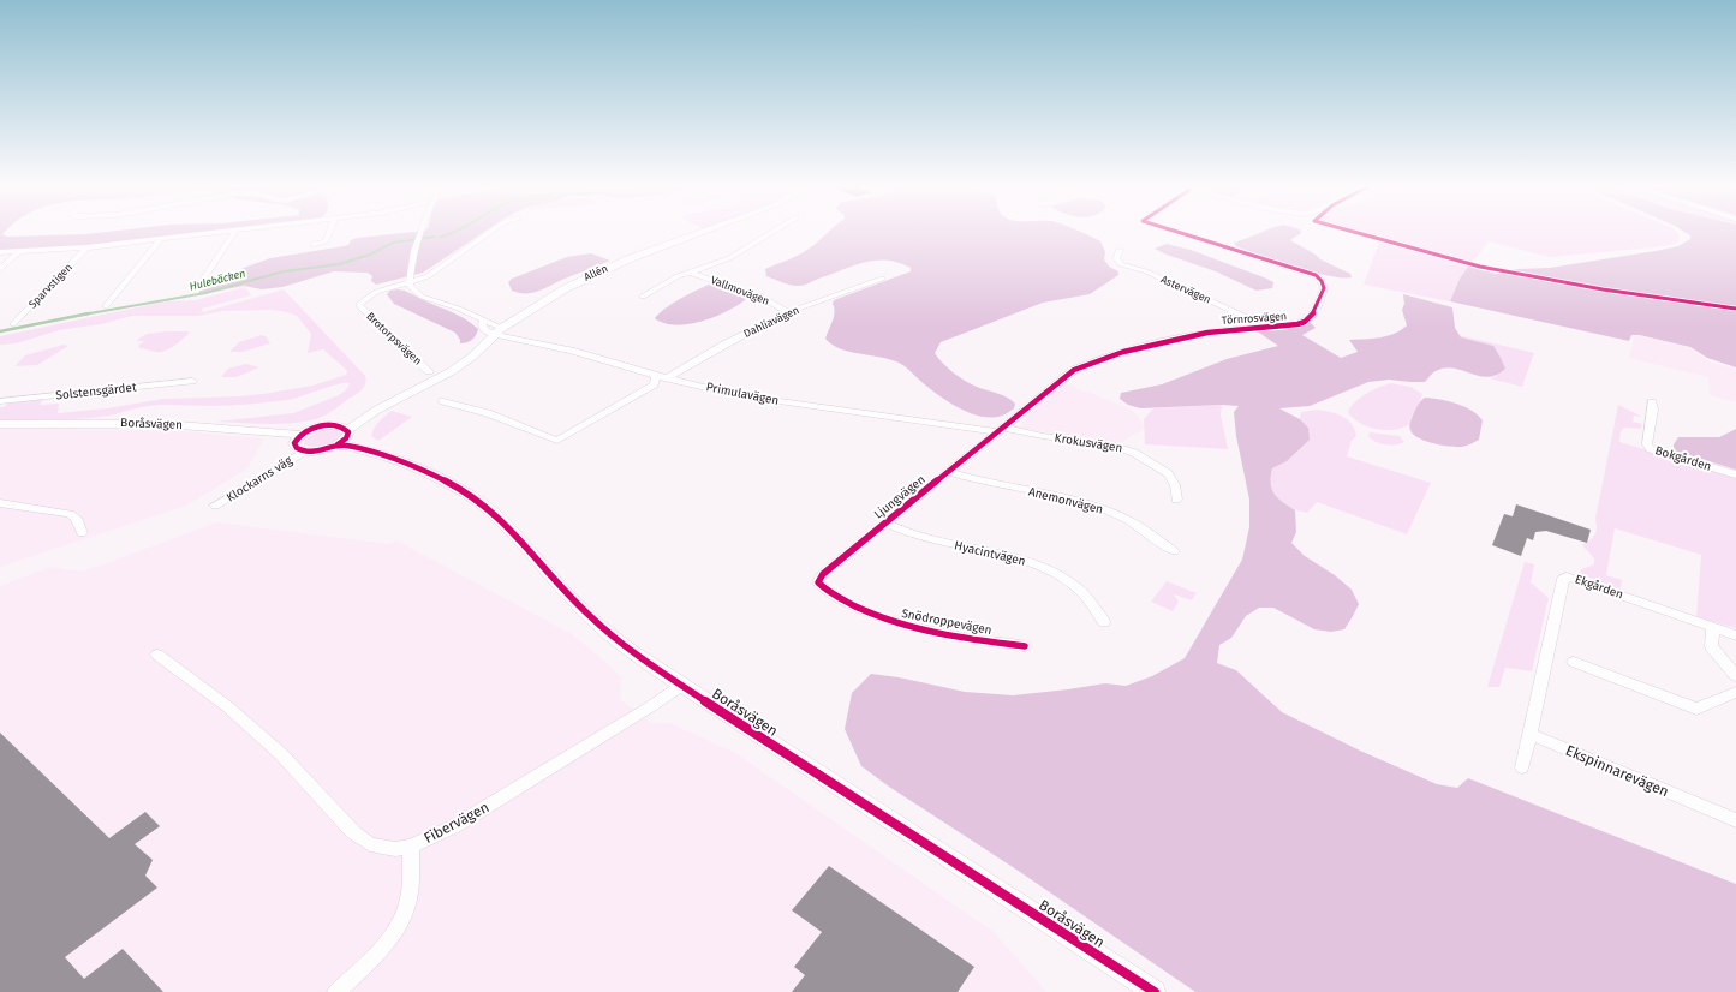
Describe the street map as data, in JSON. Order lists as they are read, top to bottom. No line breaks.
{"streets":{"street":["Allén","Sparvstigen","Astervägen","Vallmovägen","Törnrosvägen","Dahliavägen","Brotorpsvägen","Solstensgärdet","Primulavägen","Boråsvägen","Krokusvägen","Bokgården","Klockarns väg","Ljungvägen","Anemonvägen","Hyacintvägen","Ekgården","Snödroppevägen","Ekspinnarevägen","Fibervägen"]},"crossings":[["Allén","Primulavägen"],["Allén","Boråsvägen"],["Astervägen","Törnrosvägen"],["Vallmovägen","Dahliavägen"],["Törnrosvägen","Primulavägen"],["Törnrosvägen","Krokusvägen"],["Törnrosvägen","Ljungvägen"],["Dahliavägen","Primulavägen"],["Primulavägen","Krokusvägen"],["Primulavägen","Ljungvägen"],["Boråsvägen","Klockarns väg"],["Boråsvägen","Fibervägen"],["Krokusvägen","Ljungvägen"],["Ljungvägen","Anemonvägen"],["Ljungvägen","Hyacintvägen"],["Ljungvägen","Snödroppevägen"],["Ekgården","Ekspinnarevägen"]],"water":["Hulebäcken"]}
